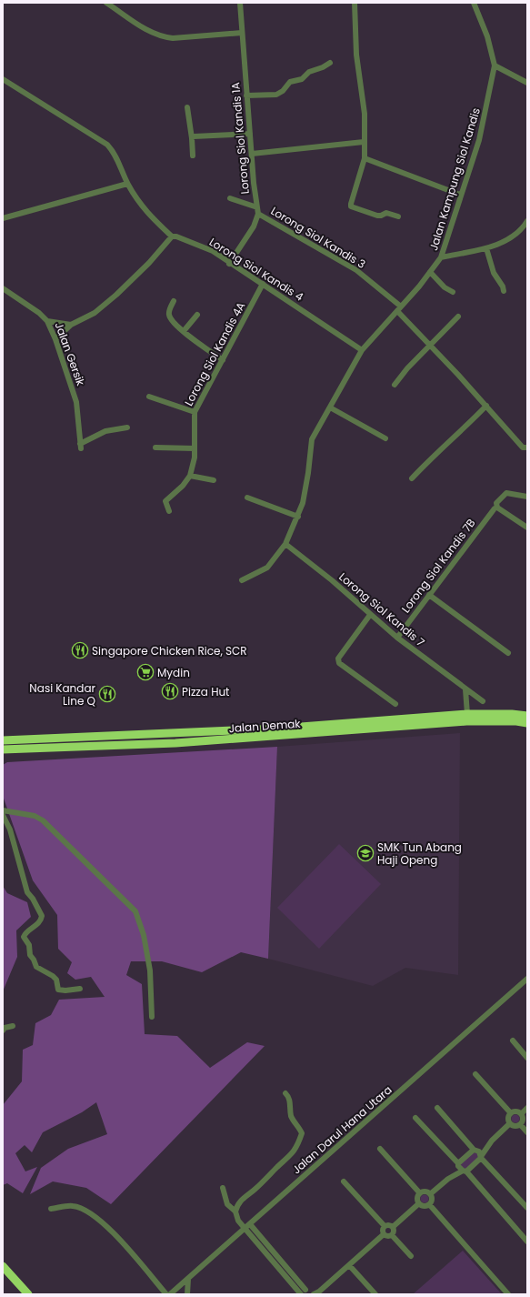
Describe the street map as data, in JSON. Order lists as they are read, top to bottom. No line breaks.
{"streets":{"highway":["Jalan Demak"],"street":["Lorong Siol Kandis 1A","Jalan Kampung Siol Kandis","Lorong Siol Kandis 3","Lorong Siol Kandis 4","Jalan Gersik","Lorong Siol Kandis 4A","Lorong Siol Kandis 7B","Lorong Siol Kandis 7","Jalan Darul Hana Utara"]},"crossings":[["Lorong Siol Kandis 1A","Lorong Siol Kandis 3"],["Lorong Siol Kandis 1A","Lorong Siol Kandis 4"],["Jalan Kampung Siol Kandis","Lorong Siol Kandis 3"],["Jalan Kampung Siol Kandis","Lorong Siol Kandis 4"],["Jalan Kampung Siol Kandis","Lorong Siol Kandis 7"],["Lorong Siol Kandis 4","Lorong Siol Kandis 4A"],["Lorong Siol Kandis 7B","Lorong Siol Kandis 7"]],"places":{"restaurant":["Singapore Chicken Rice, SCR","Pizza Hut","Nasi Kandar Line Q"],"supermarket":["Mydin"],"school or university":["SMK Tun Abang Haji Openg"]}}
